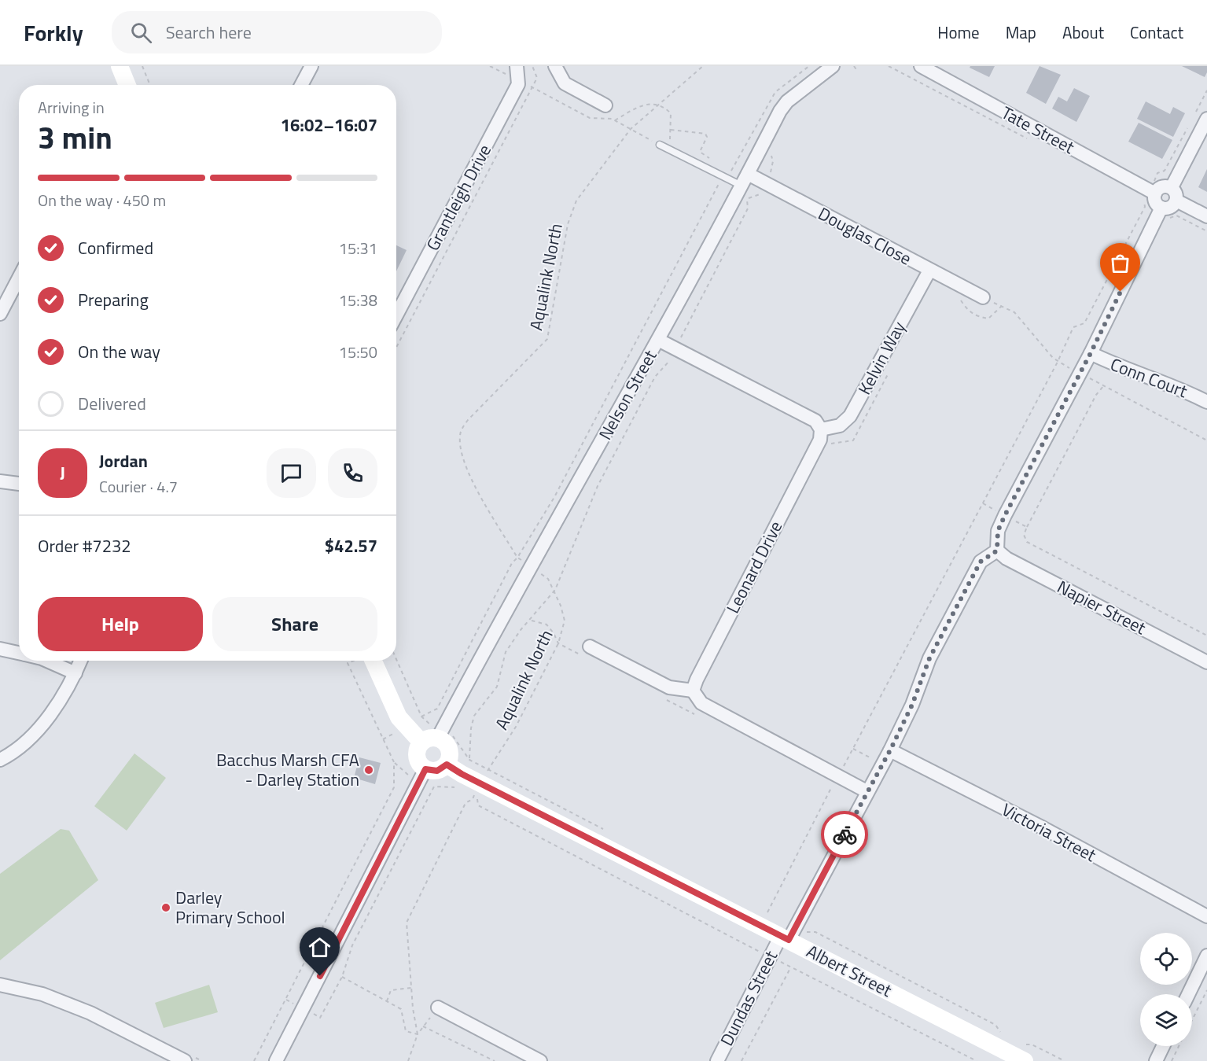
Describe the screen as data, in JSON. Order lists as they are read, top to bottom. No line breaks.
{"streets":{"street":["Tate Street","Grantleigh Drive","Douglas Close","Kelvin Way","Conn Court","Nelson Street","Leonard Drive","Napier Street","Victoria Street","Albert Street","Dundas Street"],"path":["Aqualink North"]},"crossings":[["Douglas Close","Kelvin Way"],["Douglas Close","Nelson Street"],["Aqualink North","Nelson Street"],["Aqualink North","Albert Street"],["Kelvin Way","Leonard Drive"],["Napier Street","Dundas Street"],["Victoria Street","Dundas Street"],["Albert Street","Dundas Street"]],"places":["Bacchus Marsh CFA - Darley Station","Darley Primary School"],"page":{"header":"Forkly","search":"Search here","nav":["Home","Map","About","Contact"],"heading":["3 min","Arriving in","16:02–16:07"],"panel":["Jordan","Courier · 4.7","Order #7232","$42.57"],"bar":"On the way · 450 m","list":[["Confirmed","15:31"],["Preparing","15:38"],["On the way","15:50"],"Delivered"],"round":"J","buttons":["Help","Share"]}}
